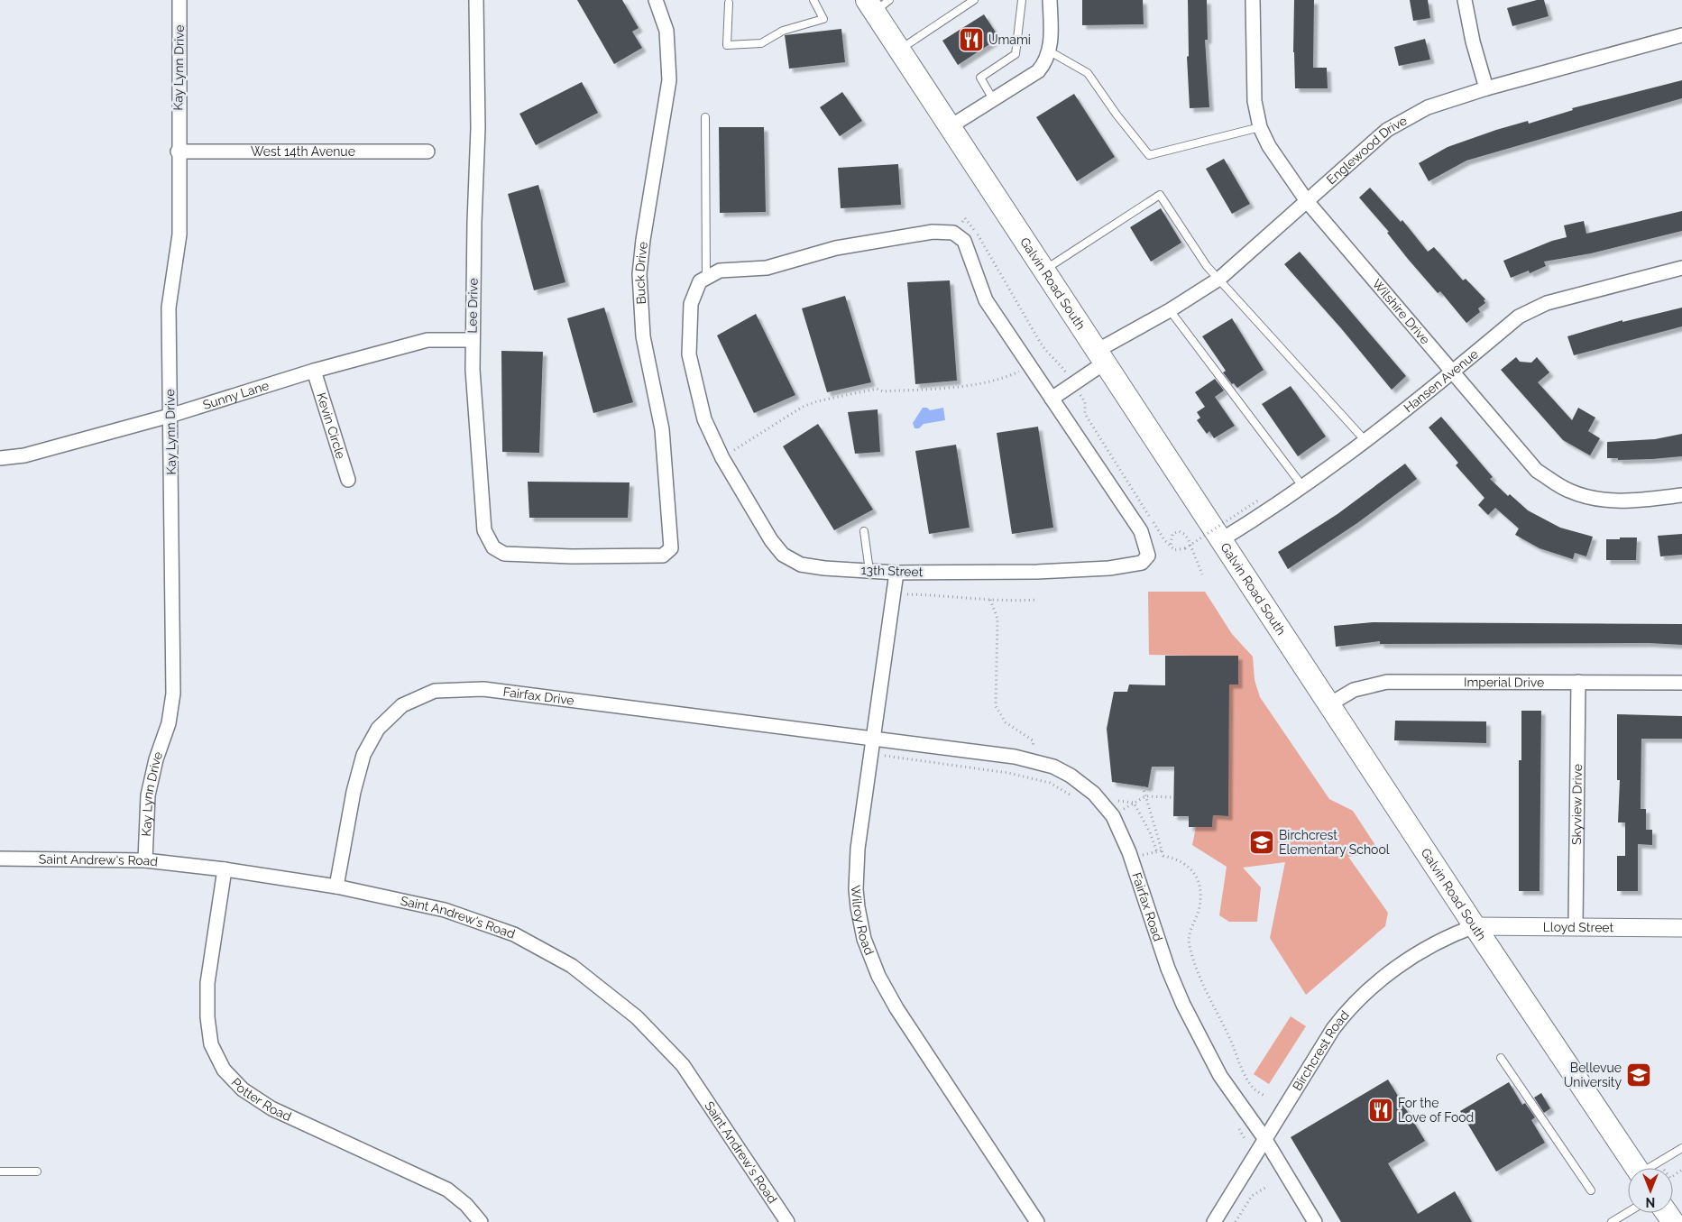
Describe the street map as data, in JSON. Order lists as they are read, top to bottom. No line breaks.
{"streets":{"main road":["Galvin Road South"],"street":["Kay Lynn Drive","Englewood Drive","West 14th Avenue","Buck Drive","Lee Drive","Wilshire Drive","Hansen Avenue","Sunny Lane","Kevin Circle","13th Street","Imperial Drive","Fairfax Drive","Skyview Drive","Saint Andrew's Road","Fairfax Road","Wilroy Road","Lloyd Street","Birchcrest Road","Potter Road"]},"crossings":[["Kay Lynn Drive","West 14th Avenue"],["Kay Lynn Drive","Sunny Lane"],["Kay Lynn Drive","Saint Andrew's Road"],["Englewood Drive","Galvin Road South"],["Englewood Drive","Wilshire Drive"],["Englewood Drive","13th Street"],["Buck Drive","Lee Drive"],["Galvin Road South","Hansen Avenue"],["Galvin Road South","Imperial Drive"],["Galvin Road South","Lloyd Street"],["Galvin Road South","Birchcrest Road"],["Lee Drive","Sunny Lane"],["Wilshire Drive","Hansen Avenue"],["Sunny Lane","Kevin Circle"],["13th Street","Wilroy Road"],["Imperial Drive","Skyview Drive"],["Fairfax Drive","Saint Andrew's Road"],["Fairfax Drive","Fairfax Road"],["Fairfax Drive","Wilroy Road"],["Skyview Drive","Lloyd Street"],["Saint Andrew's Road","Potter Road"],["Fairfax Road","Wilroy Road"],["Fairfax Road","Birchcrest Road"],["Lloyd Street","Birchcrest Road"]],"places":{"restaurant":["Umami","For the Love of Food"],"school or university":["Birchcrest Elementary School","Bellevue University"]},"north":"bottom"}
